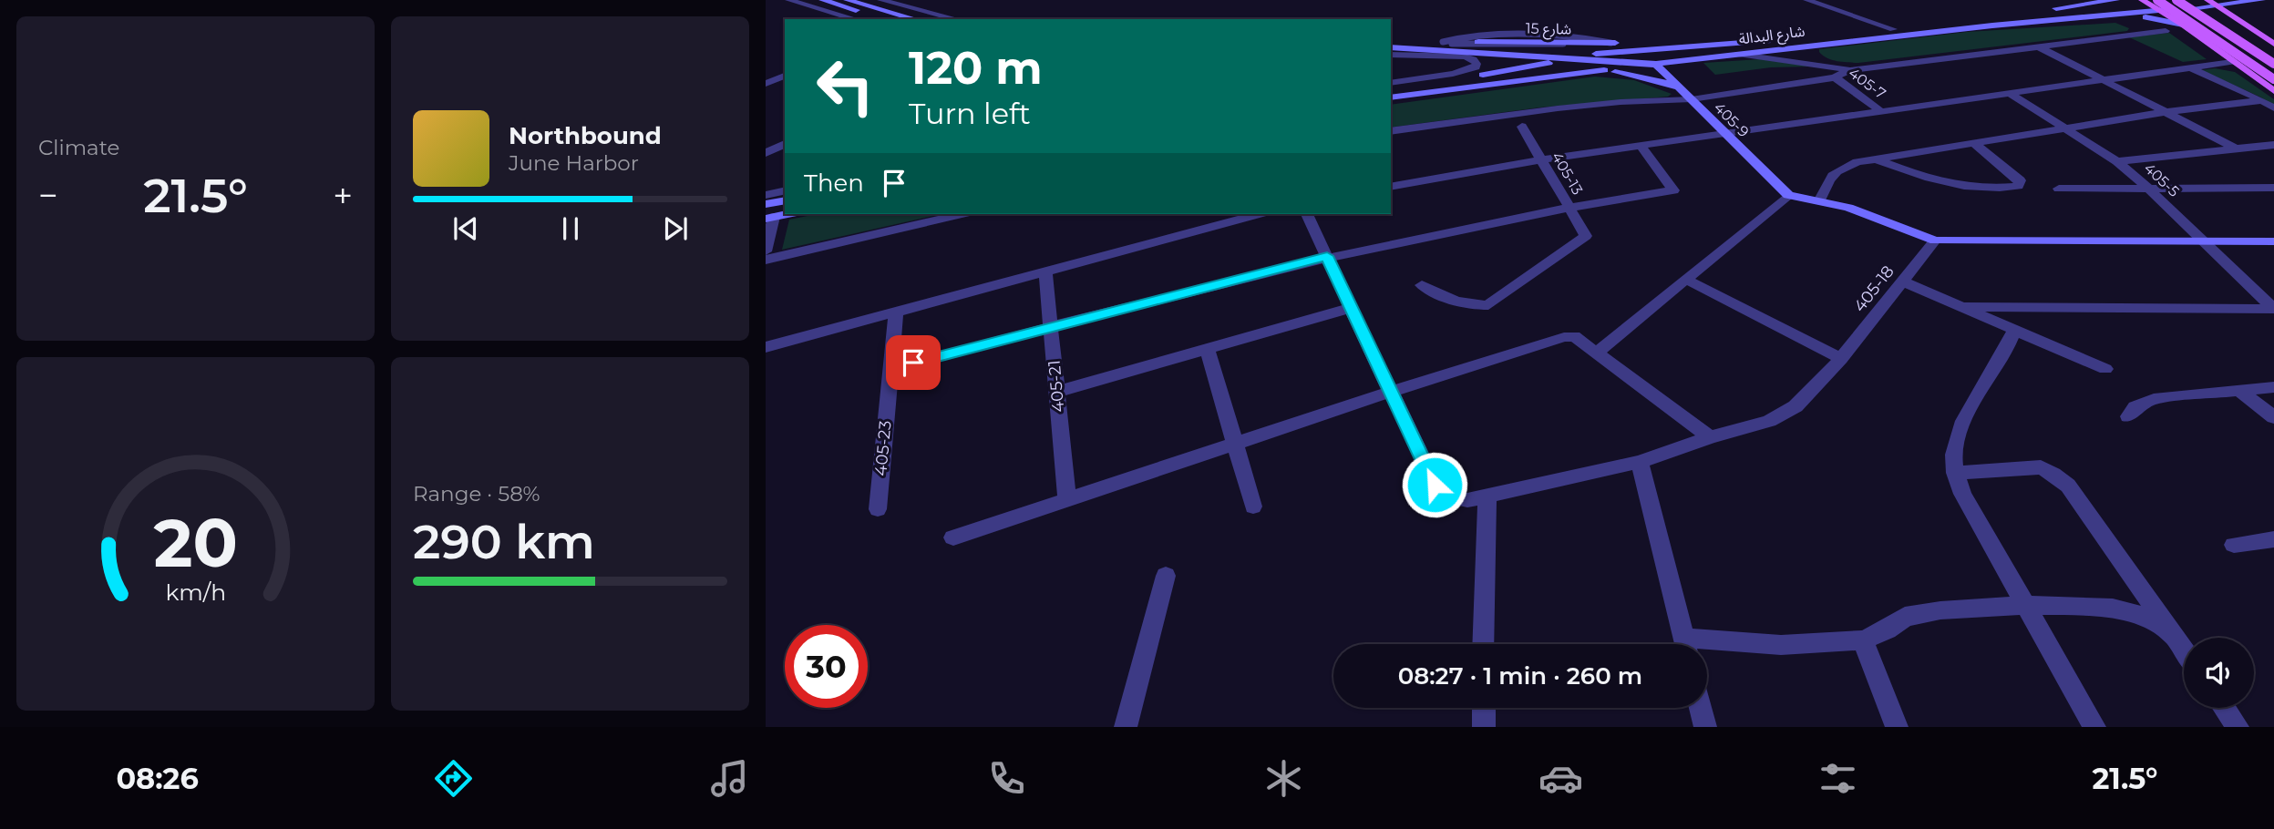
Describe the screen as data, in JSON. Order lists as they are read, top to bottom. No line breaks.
{"streets":{"main road":["شارع 15","شارع البدالة","405-9"],"street":["405-7","405-13","405-5","405-18","405-21","405-23"]},"crossings":[["شارع 15","شارع البدالة"],["شارع 15","405-9"],["شارع البدالة","405-9"]],"page":{"tile":["Climate",["Range · 58%","290 km"]],"turn":["120 m","Turn left"],"song":["Northbound","June Harbor"],"then":"Then","heat":["−","21.5°","+"],"limit":"30","trip":"08:27 · 1 min · 260 m","tabs":["08:26","21.5°"],"gauge":["20","km/h"]}}
